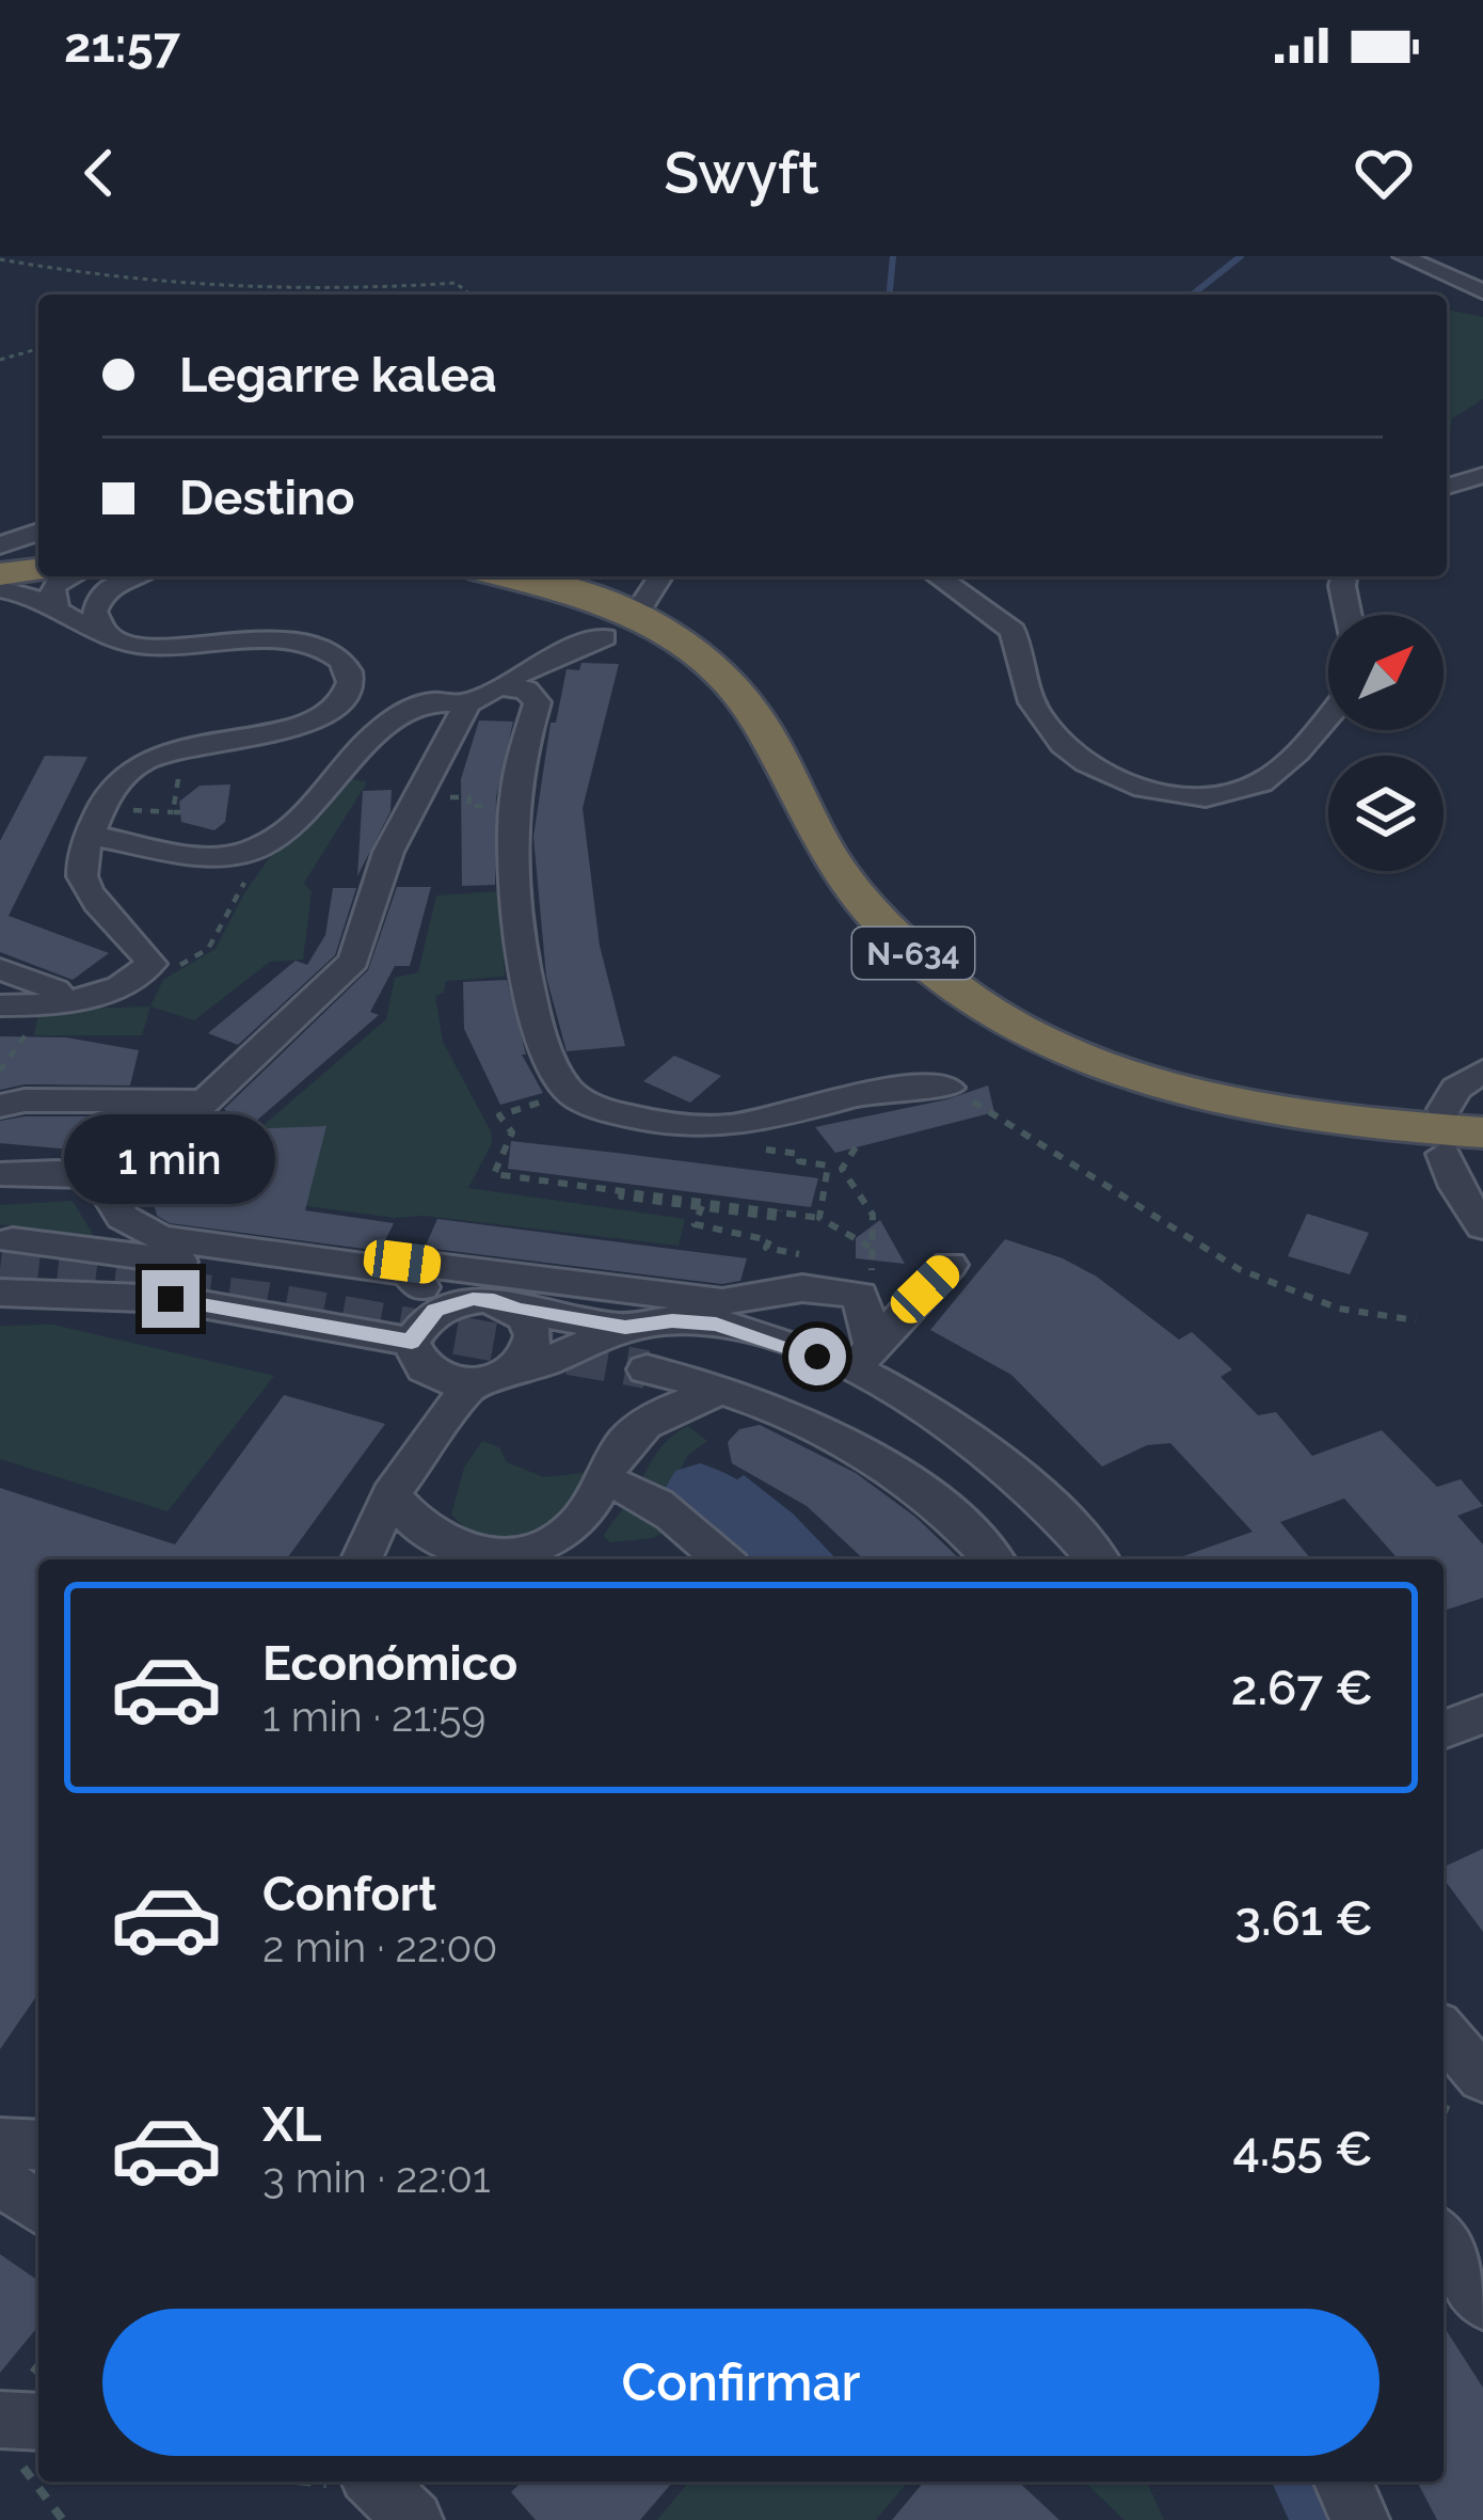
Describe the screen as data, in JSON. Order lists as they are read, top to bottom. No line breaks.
{"streets":{"highway":["N-634"]},"north":"top right","page":{"status":"21:57","header":"Swyft","banner":["Legarre kalea","Destino"],"bubble":"1 min","list":[{"name":"Económico","note":"1 min · 21:59","value":"2.67 €"},{"name":"Confort","note":"2 min · 22:00","value":"3.61 €"},{"name":"XL","note":"3 min · 22:01","value":"4.55 €"}],"buttons":"Confirmar"}}
